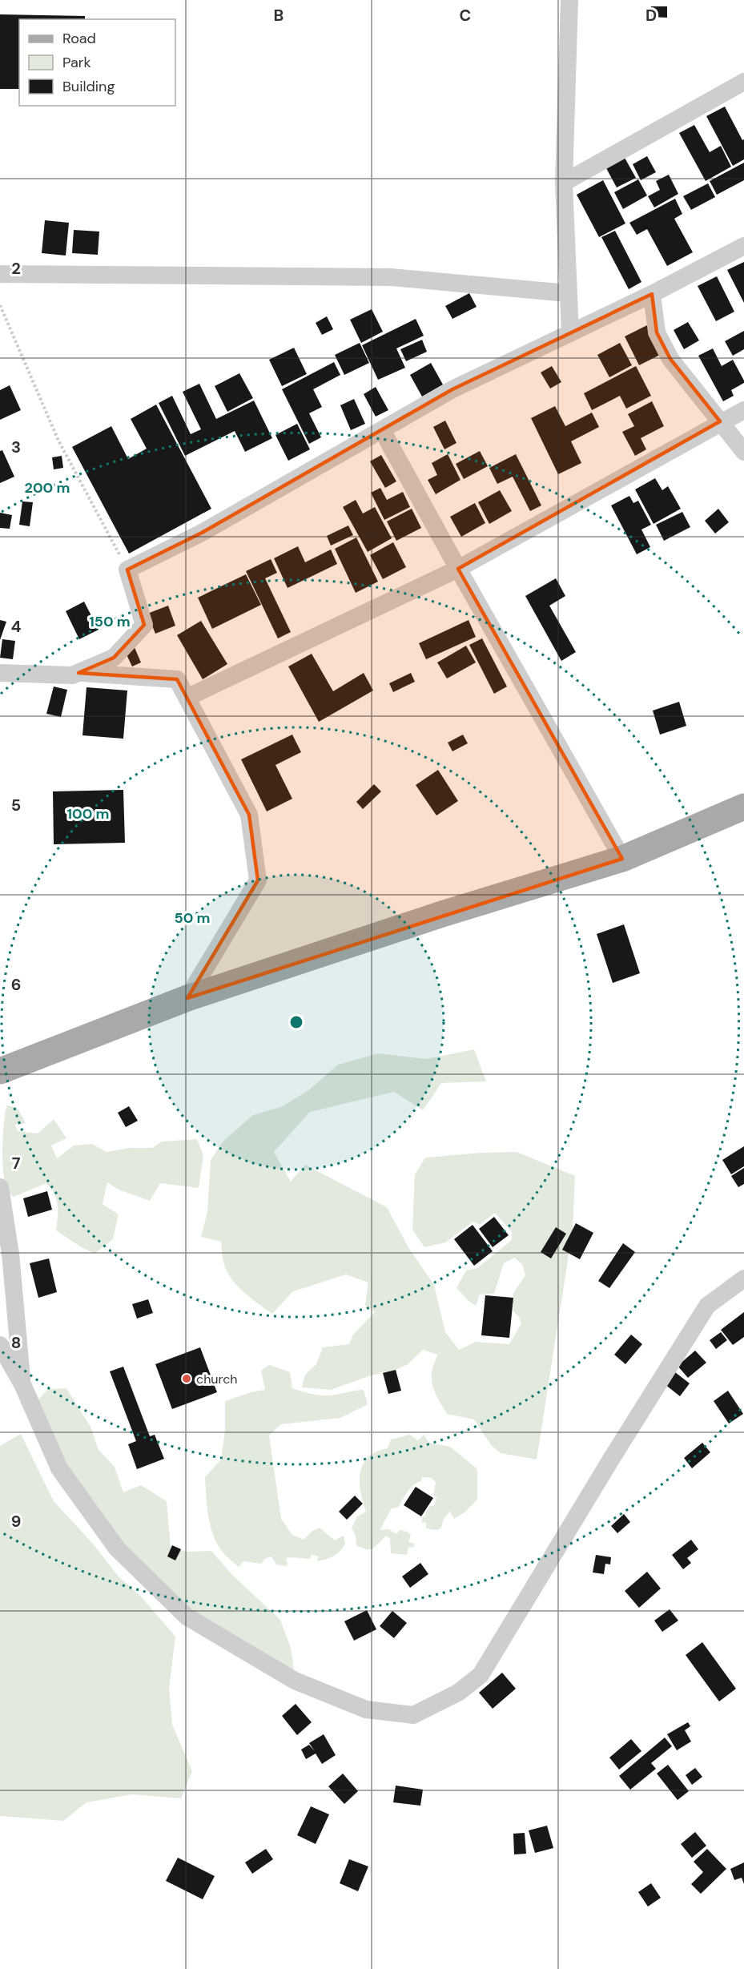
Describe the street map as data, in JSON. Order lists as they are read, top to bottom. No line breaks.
{"places":["church"],"legend":["Road","Park","Building"],"grid":{"columns":["B","C","D"],"rows":["2","3","4","5","6","7","8","9"]},"rings":["200 m","150 m","100 m","50 m"]}
